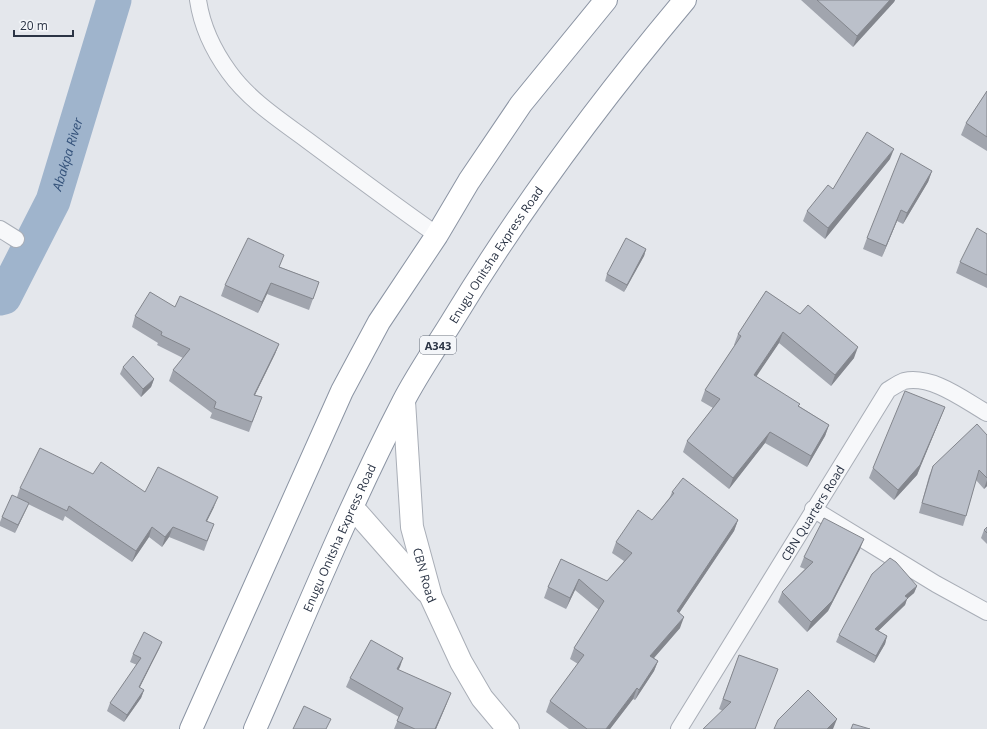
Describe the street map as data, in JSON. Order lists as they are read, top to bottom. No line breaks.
{"streets":{"main road":["Enugu Onitsha Express Road","A343","CBN Road"],"street":["CBN Quarters Road"]},"crossings":[["Enugu Onitsha Express Road","CBN Road"]],"water":["Abakpa River"],"scale_bar":"20 m"}
